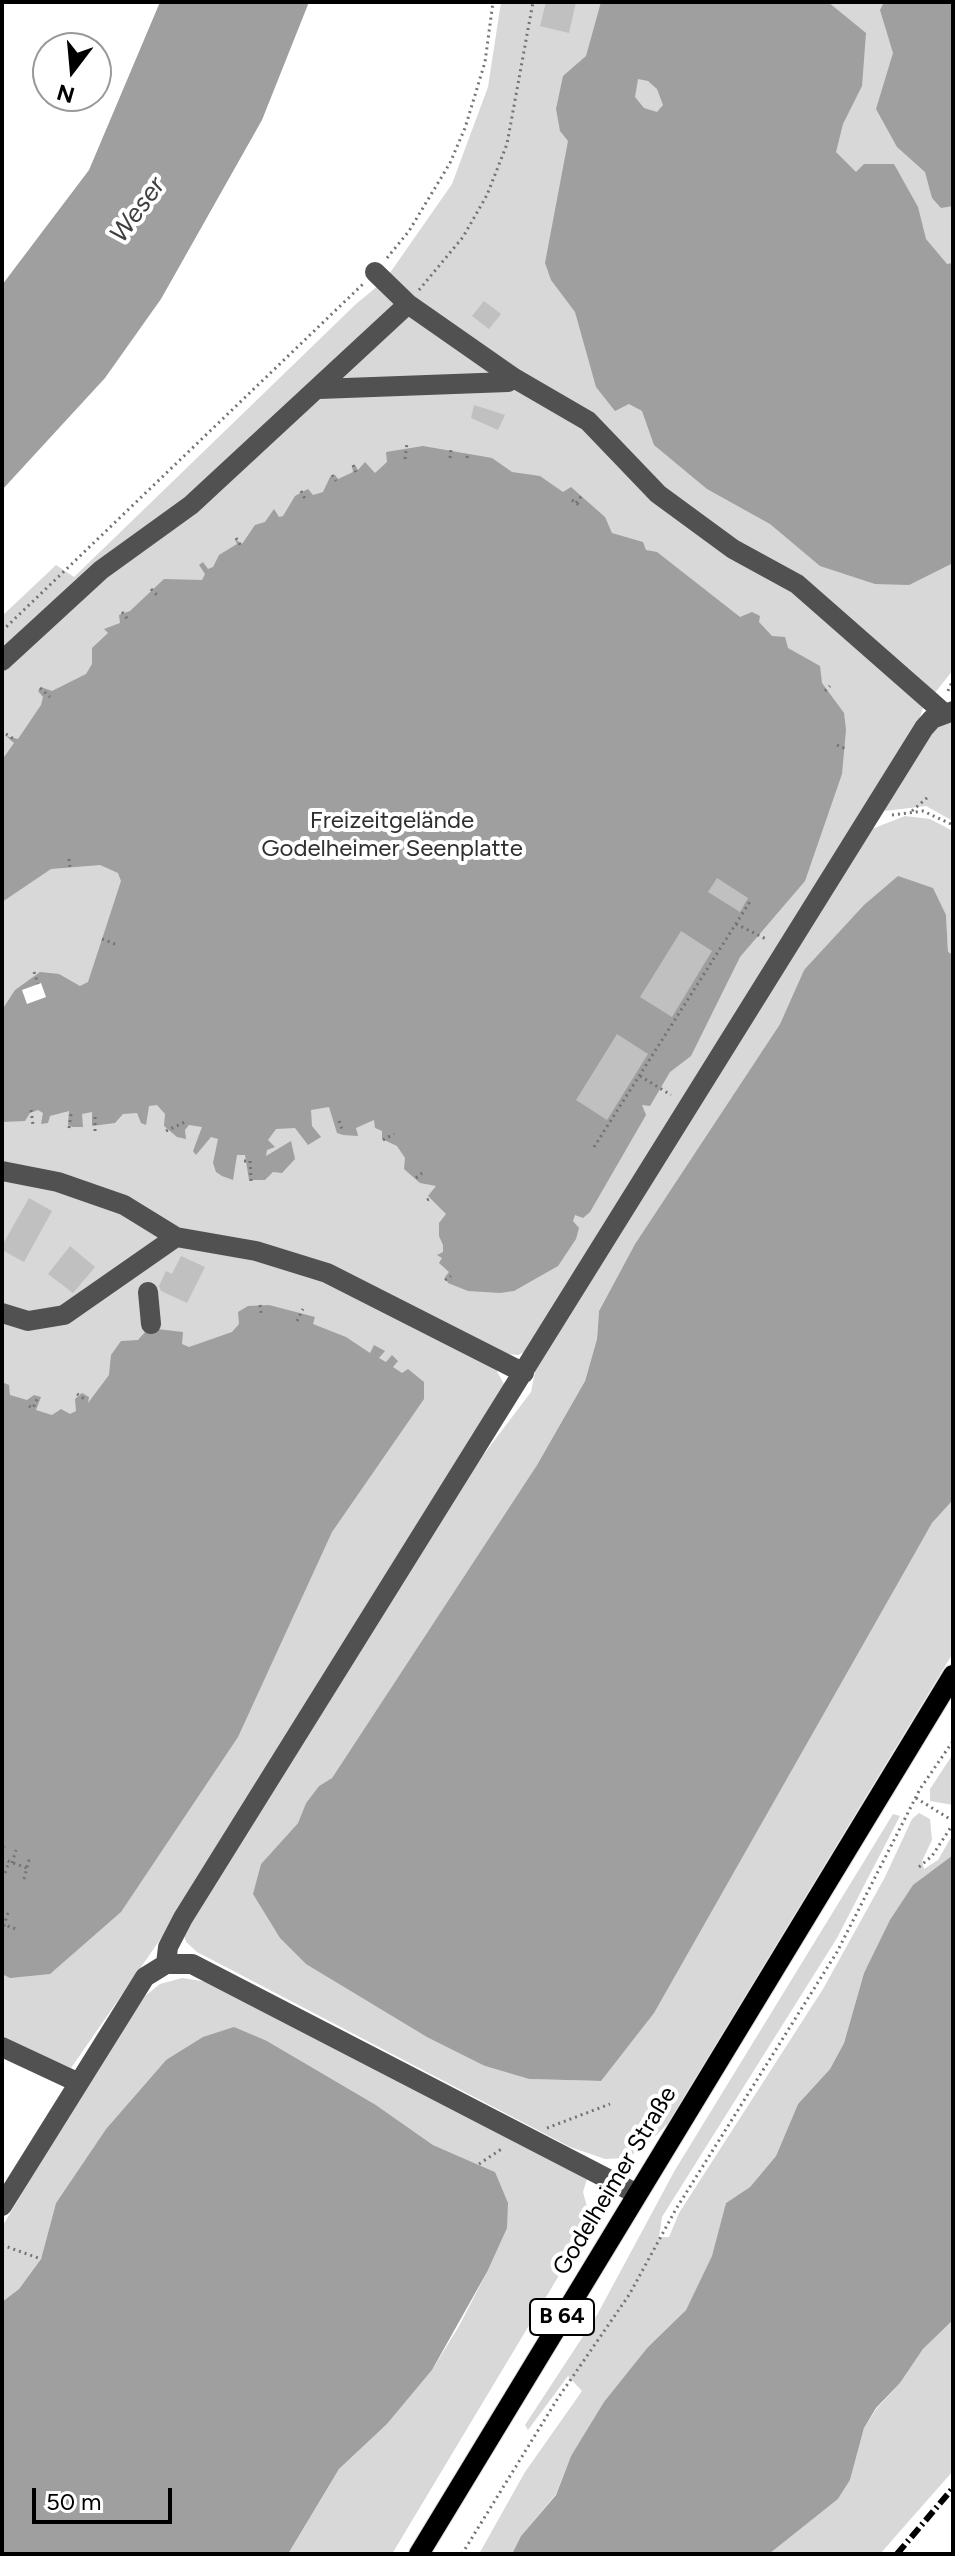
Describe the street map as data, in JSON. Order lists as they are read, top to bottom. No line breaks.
{"streets":{"main road":["Godelheimer Straße","B 64"]},"water":["Weser"],"parks":["Freizeitgelände Godelheimer Seenplatte"],"scale_bar":"50 m","north":"bottom"}
